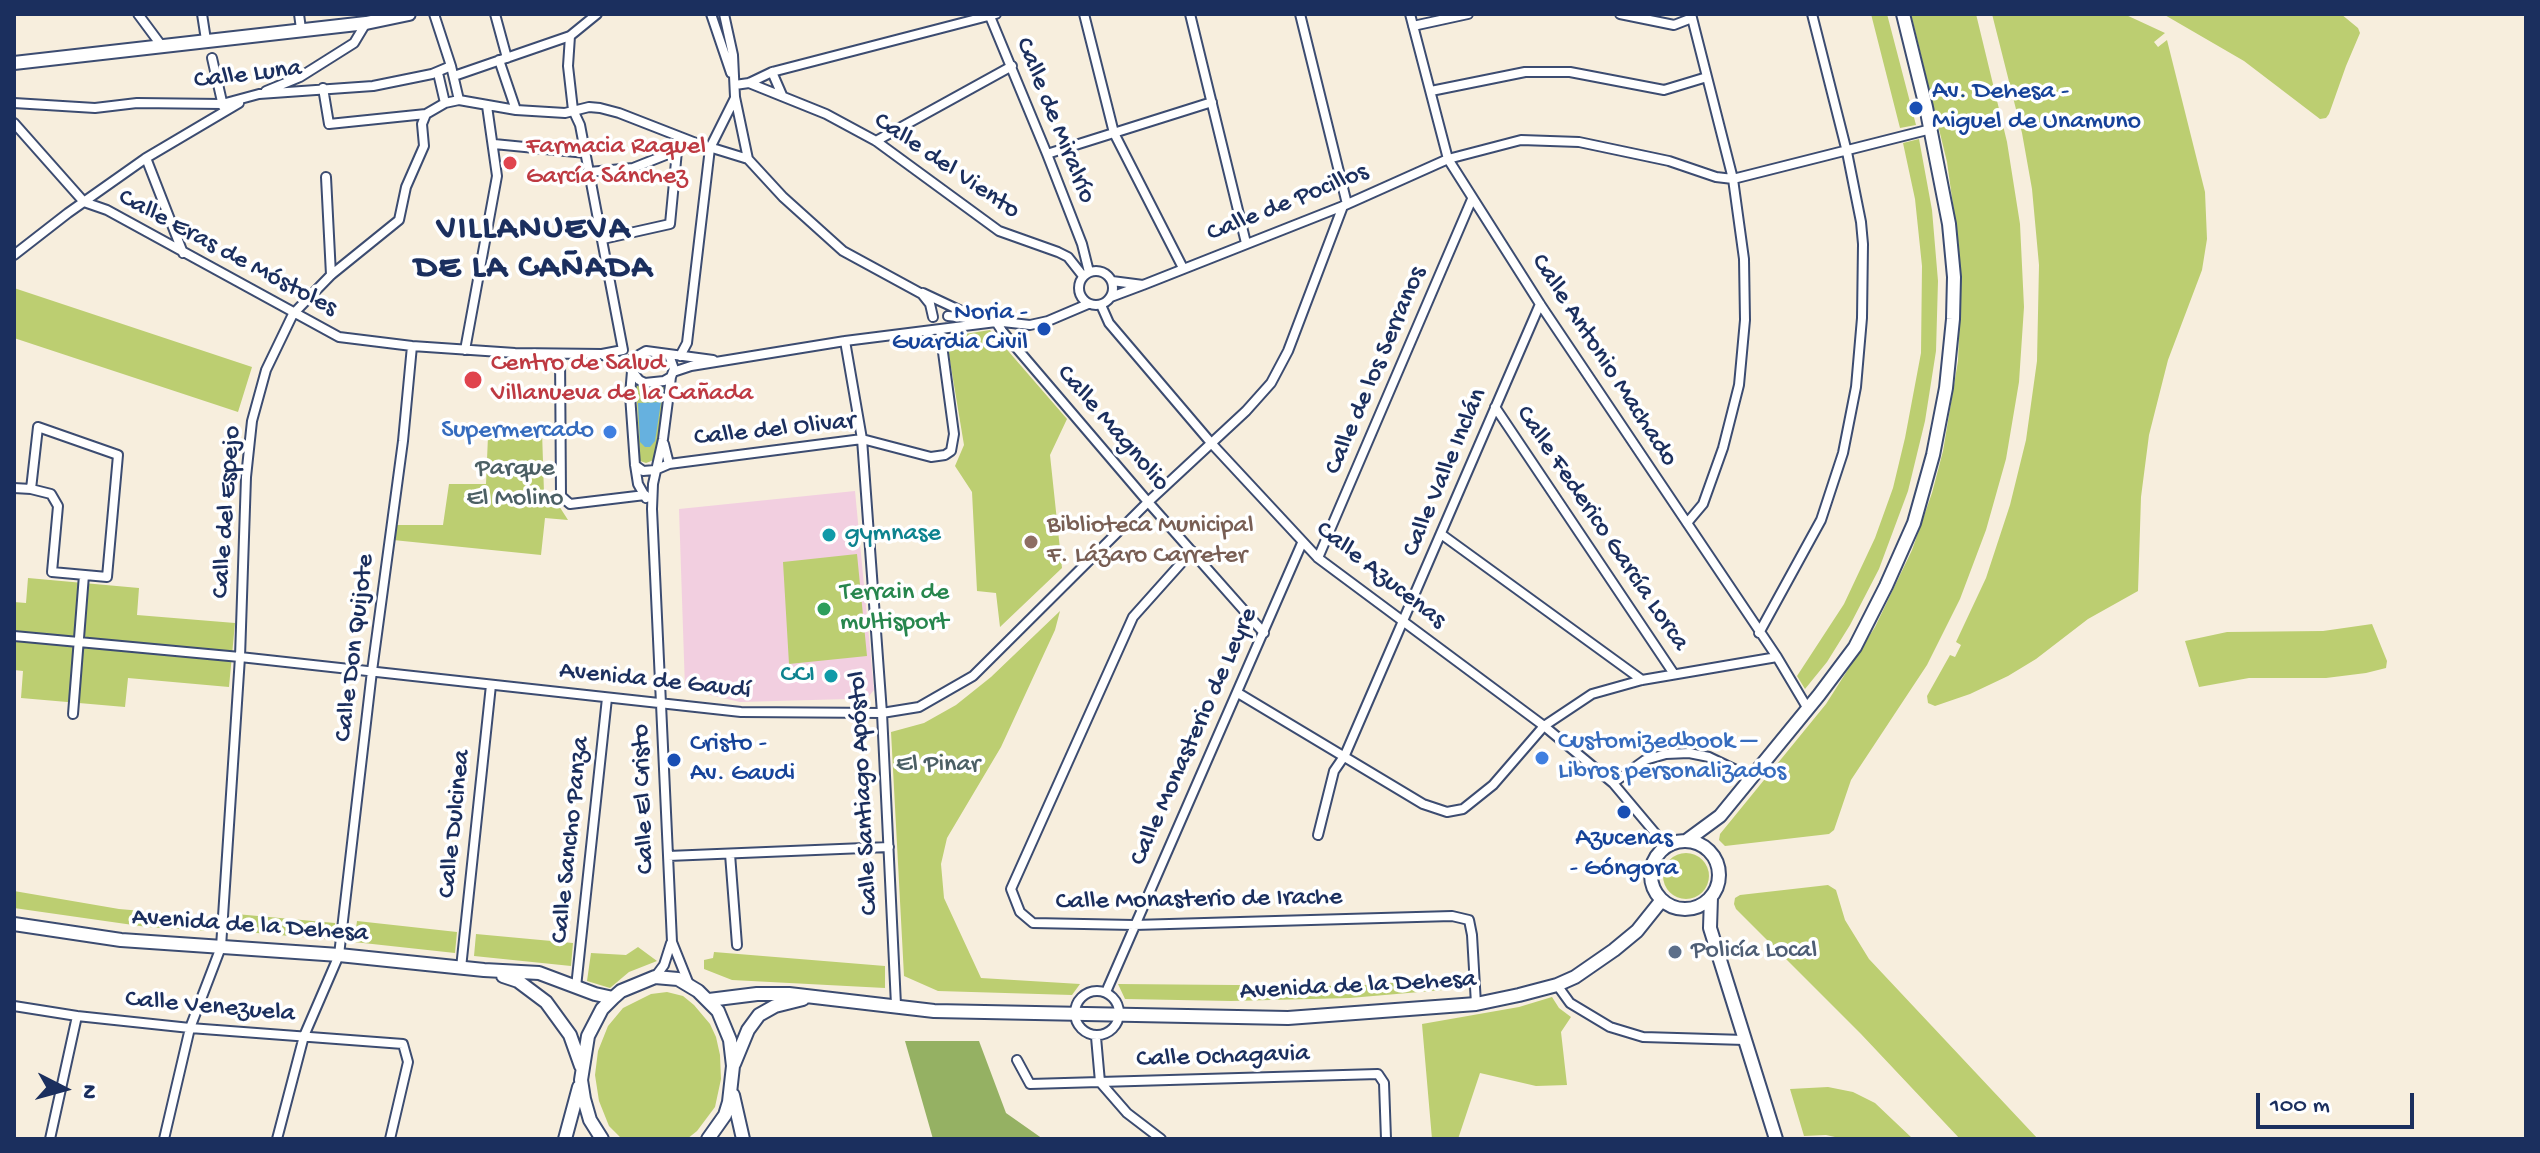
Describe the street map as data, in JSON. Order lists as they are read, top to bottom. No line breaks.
{"streets":{"street":["Calle Luna","Calle de Miralrío","Calle del Viento","Calle de Pocillos","Calle Eras de Móstoles","Calle Antonio Machado","Calle de los Serranos","Calle Magnolio","Calle del Olivar","Calle Valle Inclán","Calle del Espejo","Calle Federico García Lorca","Calle Azucenas","Calle Don Quijote","Avenida de Gaudí","Calle Monasterio de Leyre","Calle Santiago Apóstol","Calle El Cristo","Calle Dulcinea","Calle Sancho Panza","Calle Monasterio de Irache","Avenida de la Dehesa","Calle Venezuela","Calle Ochagavia"]},"crossings":[["Calle de Miralrío","Calle del Viento"],["Calle de Miralrío","Calle de Pocillos"],["Calle de Miralrío","Calle Azucenas"],["Calle de Pocillos","Calle Antonio Machado"],["Calle de Pocillos","Calle Azucenas"],["Calle de Pocillos","Avenida de Gaudí"],["Calle Eras de Móstoles","Calle del Espejo"],["Calle Eras de Móstoles","Calle Don Quijote"],["Calle Eras de Móstoles","Calle El Cristo"],["Calle Antonio Machado","Calle de los Serranos"],["Calle Antonio Machado","Calle Valle Inclán"],["Calle de los Serranos","Calle Azucenas"],["Calle Magnolio","Avenida de Gaudí"],["Calle Magnolio","Calle Monasterio de Leyre"],["Calle Magnolio","Calle Monasterio de Irache"],["Calle del Olivar","Calle Santiago Apóstol"],["Calle del Olivar","Calle El Cristo"],["Calle Valle Inclán","Calle Federico García Lorca"],["Calle Valle Inclán","Calle Azucenas"],["Calle del Espejo","Avenida de Gaudí"],["Calle del Espejo","Avenida de la Dehesa"],["Calle del Espejo","Calle Venezuela"],["Calle Azucenas","Avenida de Gaudí"],["Calle Azucenas","Calle Monasterio de Leyre"],["Calle Azucenas","Avenida de la Dehesa"],["Calle Don Quijote","Avenida de Gaudí"],["Calle Don Quijote","Avenida de la Dehesa"],["Calle Don Quijote","Calle Venezuela"],["Avenida de Gaudí","Calle Santiago Apóstol"],["Avenida de Gaudí","Calle El Cristo"],["Avenida de Gaudí","Calle Dulcinea"],["Avenida de Gaudí","Calle Sancho Panza"],["Calle Monasterio de Leyre","Calle Monasterio de Irache"],["Calle Santiago Apóstol","Avenida de la Dehesa"],["Calle Dulcinea","Avenida de la Dehesa"],["Calle Sancho Panza","Avenida de la Dehesa"],["Calle Monasterio de Irache","Avenida de la Dehesa"]],"districts":["VILLANUEVA DE LA CAÑADA"],"parks":["Parque El Molino","El Pinar"],"places":["Av. Dehesa - Miguel de Unamuno","Farmacia Raquel García Sánchez","Noria - Guardia Civil","Centro de Salud Villanueva de la Cañada","Supermercado","gymnase","Biblioteca Municipal F. Lázaro Carreter","Terrain de multisport","CCI","Customizedbook – Libros personalizados","Cristo - Av. Gaudi","Azucenas - Góngora","Policía Local"],"scale_bar":"100 m","north":"right"}
